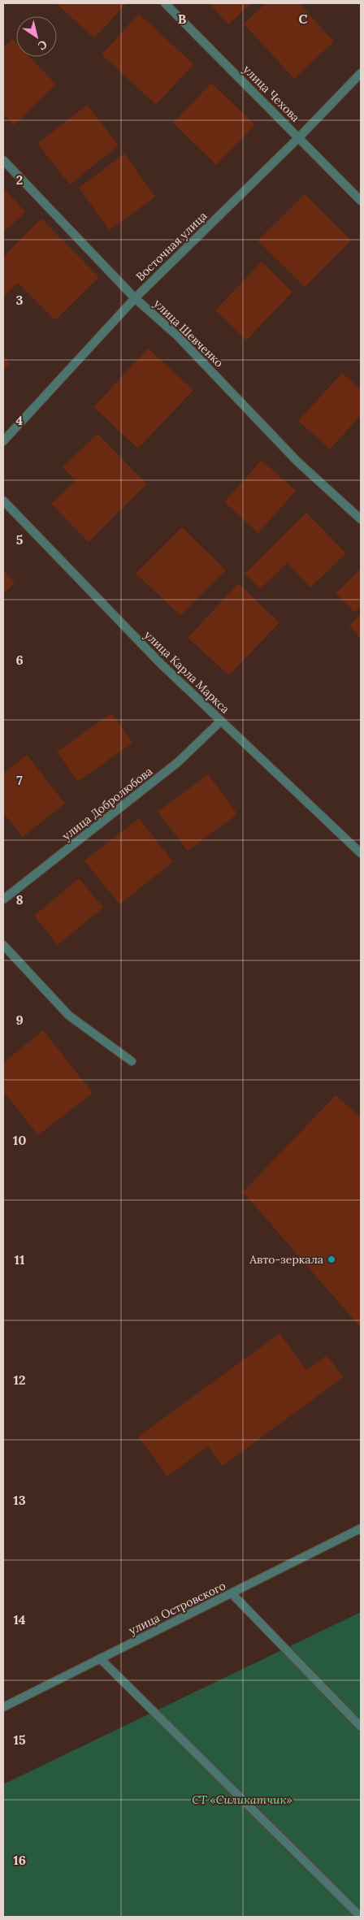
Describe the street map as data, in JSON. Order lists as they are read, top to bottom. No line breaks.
{"streets":{"street":["улица Чехова","Восточная улица","улица Шевченко","улица Карла Маркса","улица Добролюбова","улица Островского"]},"crossings":[["улица Чехова","Восточная улица"],["Восточная улица","улица Шевченко"],["улица Карла Маркса","улица Добролюбова"]],"parks":["СТ «Силикатчик»"],"places":["Авто-зеркала"],"north":"bottom right","grid":{"columns":["B","C"],"rows":["2","3","4","5","6","7","8","9","10","11","12","13","14","15","16"]}}
